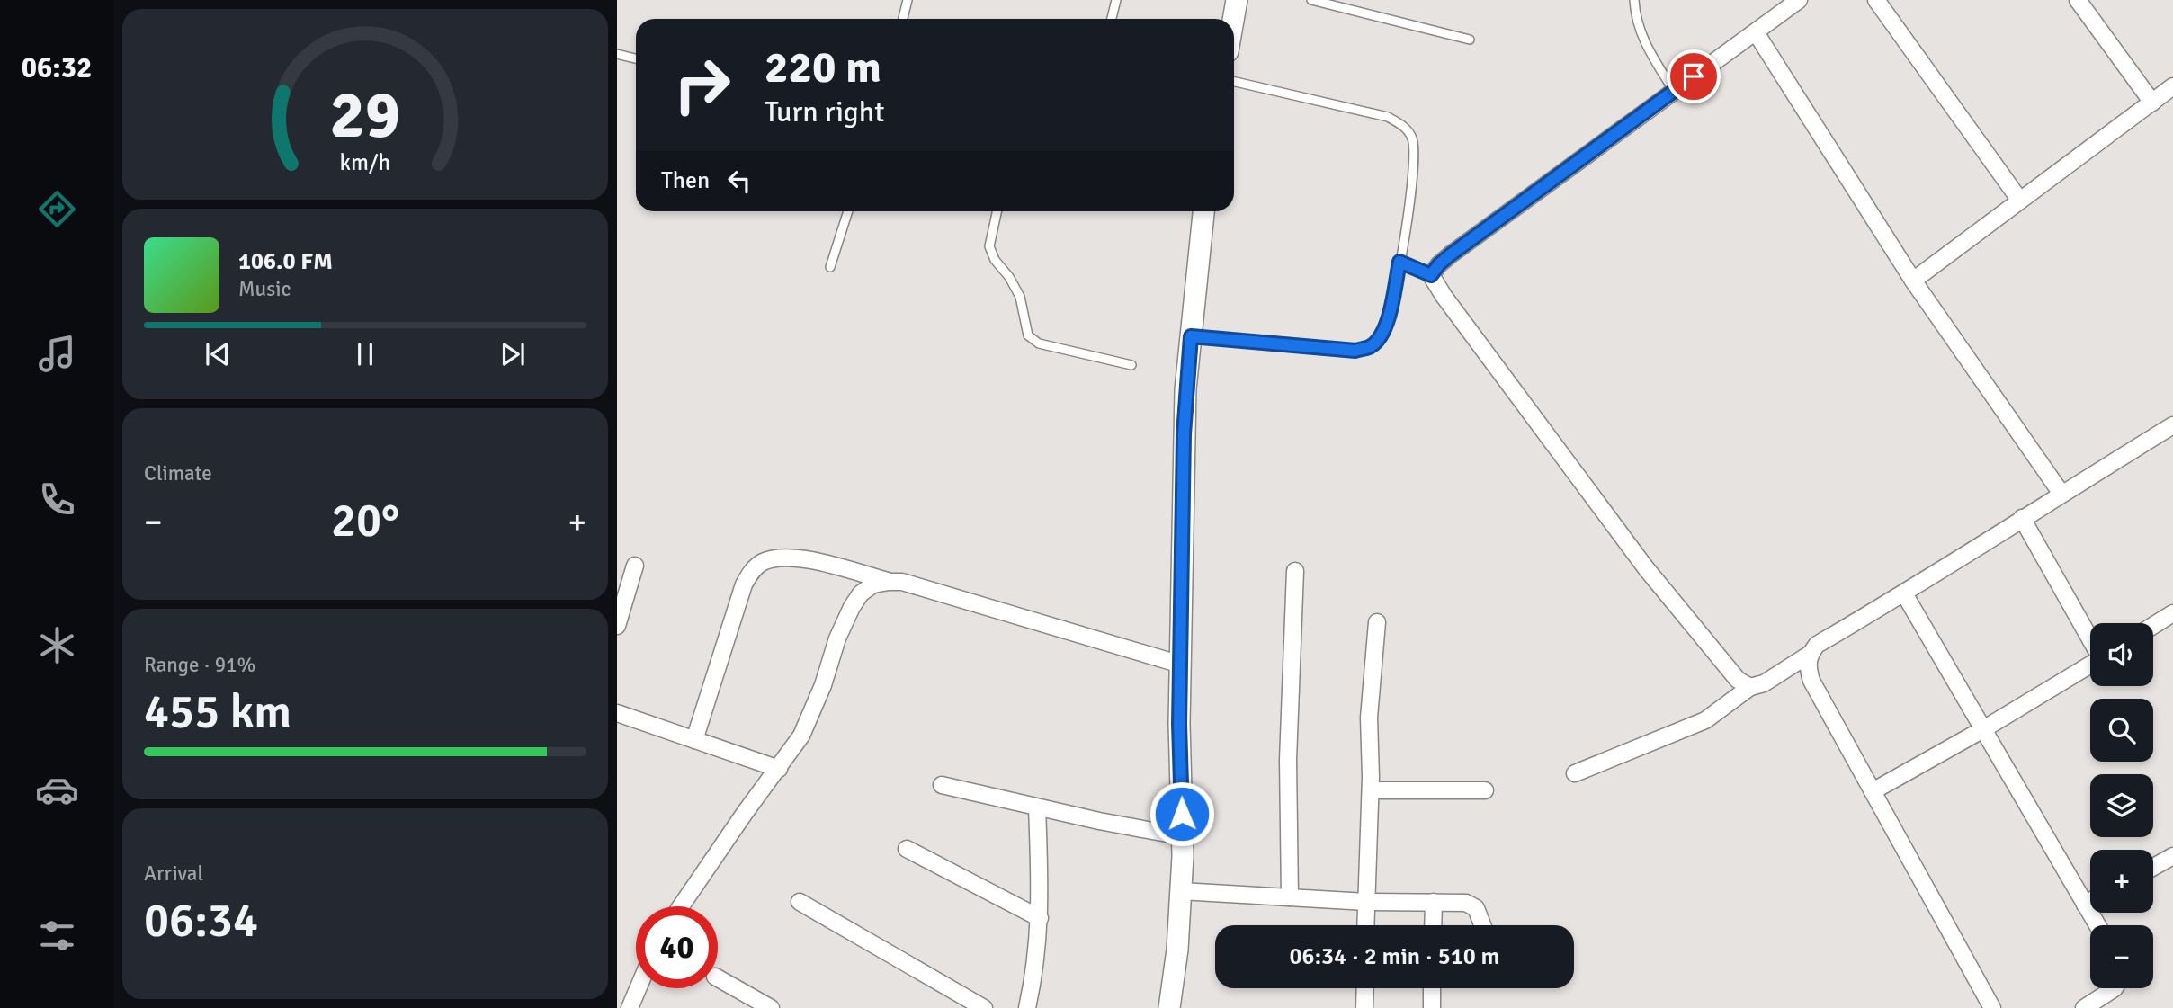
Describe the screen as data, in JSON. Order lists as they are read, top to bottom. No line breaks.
{"page":{"tabs":"06:32","turn":["220 m","Turn right"],"then":"Then","song":["106.0 FM","Music"],"tile":["Climate",["Range · 91%","455 km"],["Arrival","06:34"]],"heat":["−","20°","+"],"map_buttons":["+","−"],"limit":"40","trip":"06:34 · 2 min · 510 m","gauge":["29","km/h"]}}
